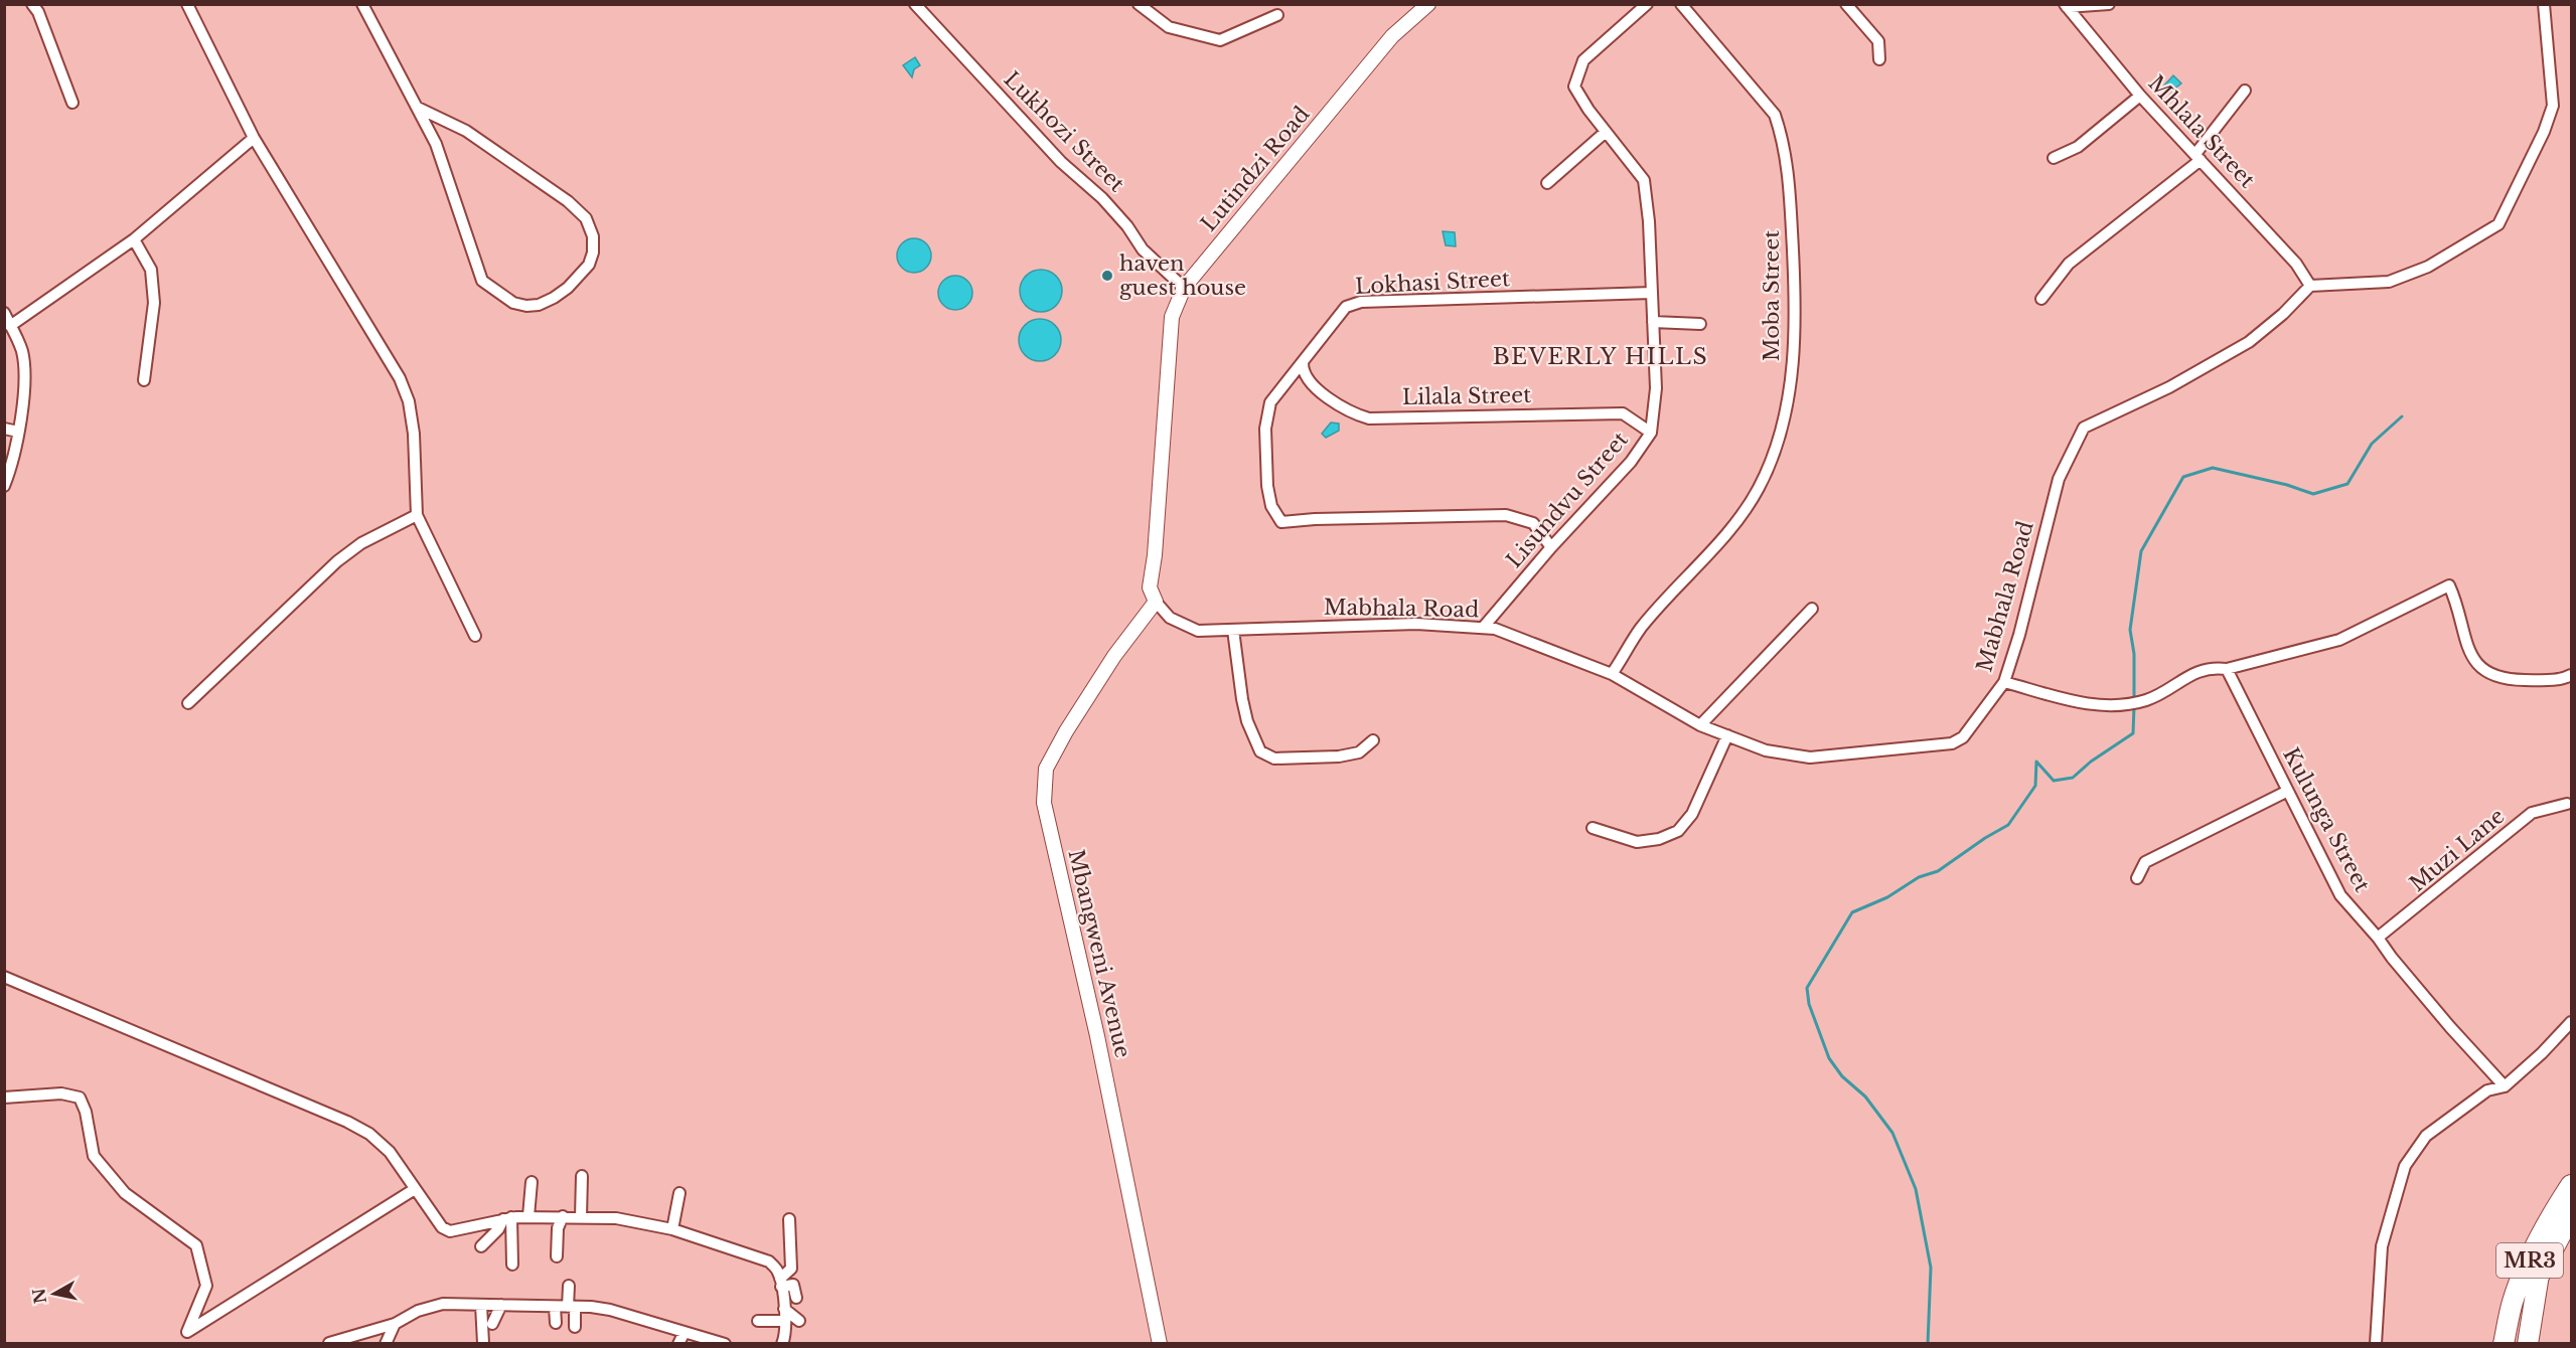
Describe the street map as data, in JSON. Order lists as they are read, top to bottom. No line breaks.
{"streets":{"highway":["MR3"],"street":["Lukhozi Street","Mhlala Street","Lutindzi Road","Lokhasi Street","Moba Street","Lilala Street","Lisundvu Street","Mabhala Road","Kulunga Street","Muzi Lane","Mbangweni Avenue"]},"crossings":[["Lukhozi Street","Lutindzi Road"],["Mhlala Street","Mabhala Road"],["Lutindzi Road","Mabhala Road"],["Lutindzi Road","Mbangweni Avenue"],["Lokhasi Street","Lilala Street"],["Lokhasi Street","Lisundvu Street"],["Moba Street","Mabhala Road"],["Lilala Street","Lisundvu Street"],["Lisundvu Street","Mabhala Road"],["Mabhala Road","Mbangweni Avenue"],["Kulunga Street","Muzi Lane"]],"districts":["BEVERLY HILLS"],"places":["haven guest house"],"north":"left"}
